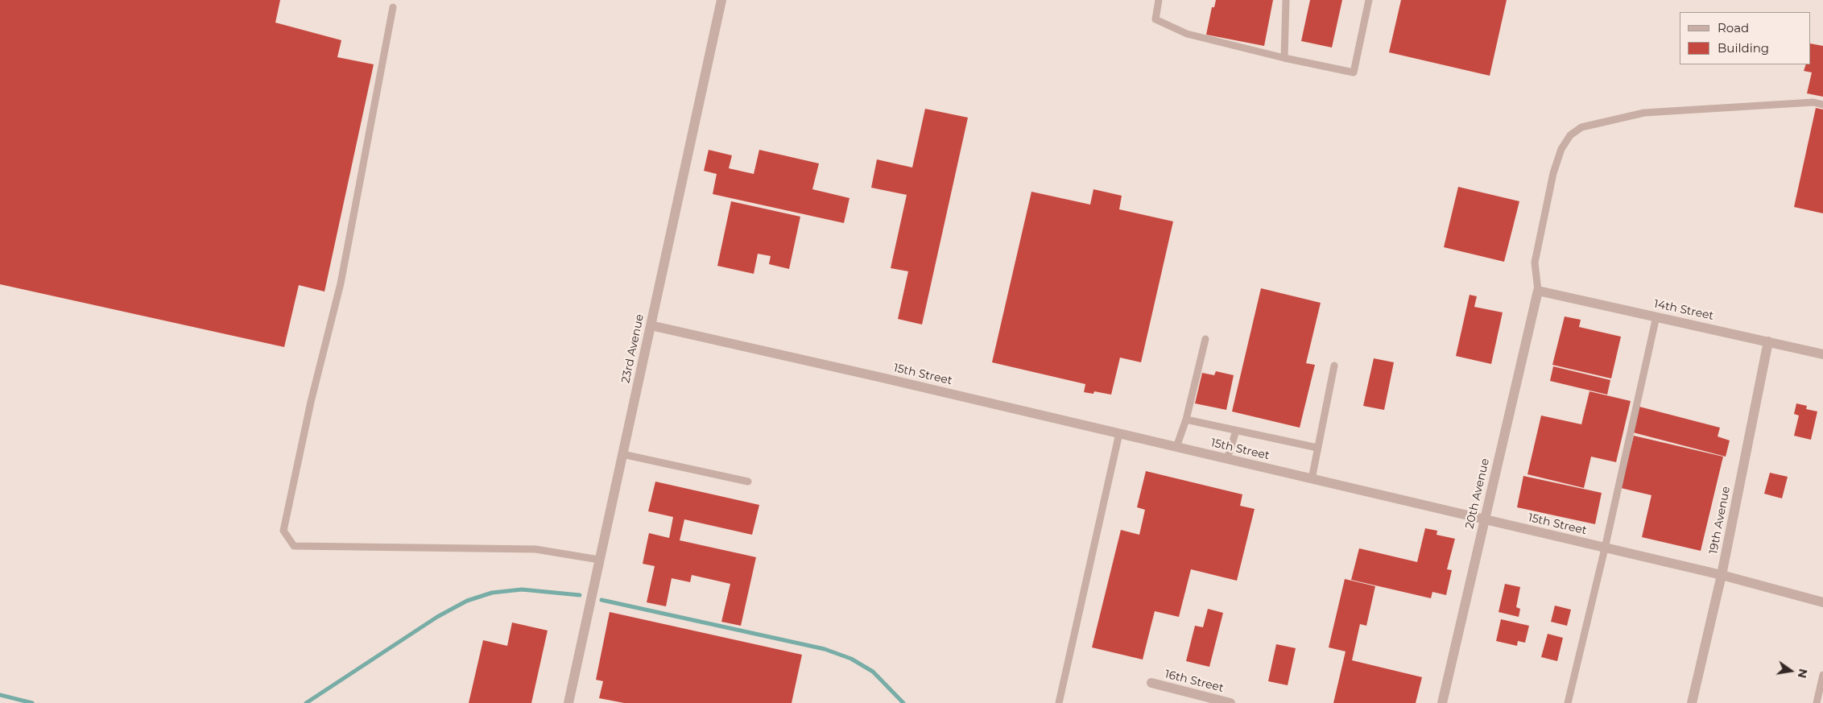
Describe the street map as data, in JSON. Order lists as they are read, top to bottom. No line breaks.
{"streets":{"street":["14th Street","23rd Avenue","15th Street","20th Avenue","19th Avenue","16th Street"]},"crossings":[["14th Street","20th Avenue"],["14th Street","19th Avenue"],["23rd Avenue","15th Street"],["15th Street","20th Avenue"],["15th Street","19th Avenue"]],"legend":["Road","Building"],"north":"right"}
